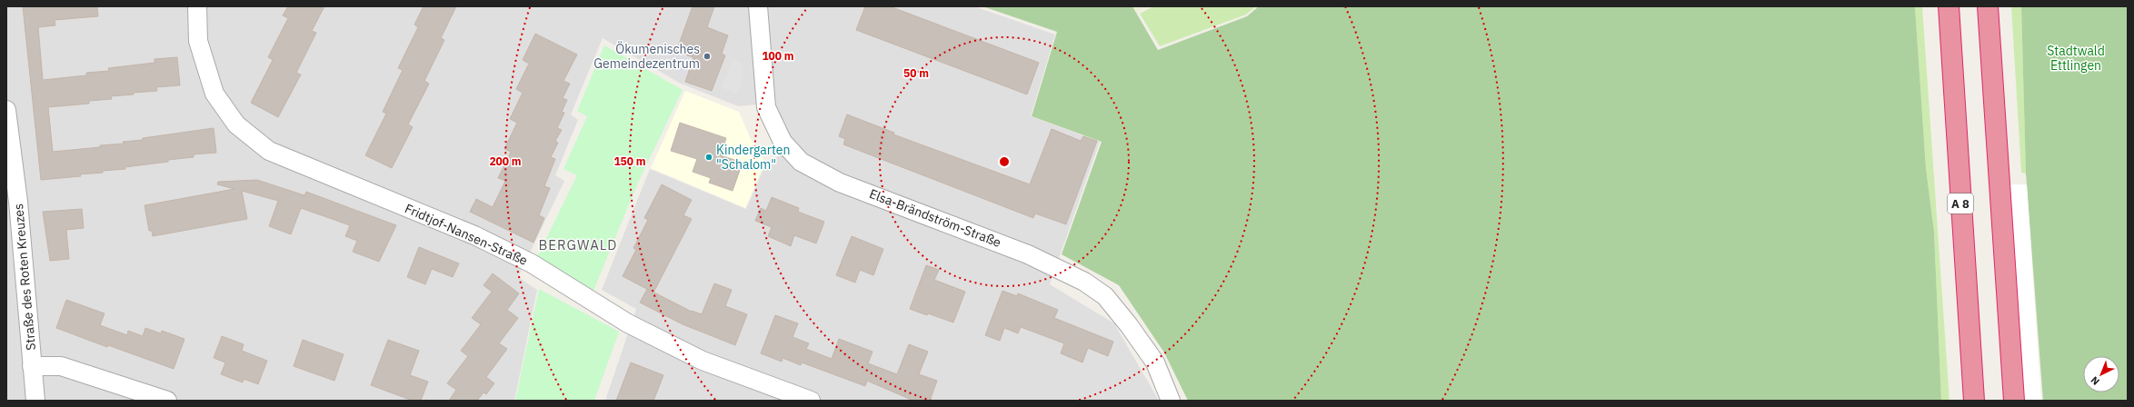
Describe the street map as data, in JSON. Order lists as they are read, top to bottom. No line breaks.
{"streets":{"highway":["A 8"],"street":["Elsa-Brändström-Straße","Fridtjof-Nansen-Straße","Straße des Roten Kreuzes"]},"districts":["BERGWALD"],"parks":["Stadtwald Ettlingen"],"places":["Ökumenisches Gemeindezentrum","Kindergarten \"Schalom\""],"north":"bottom left","rings":["100 m","50 m","200 m","150 m"]}
